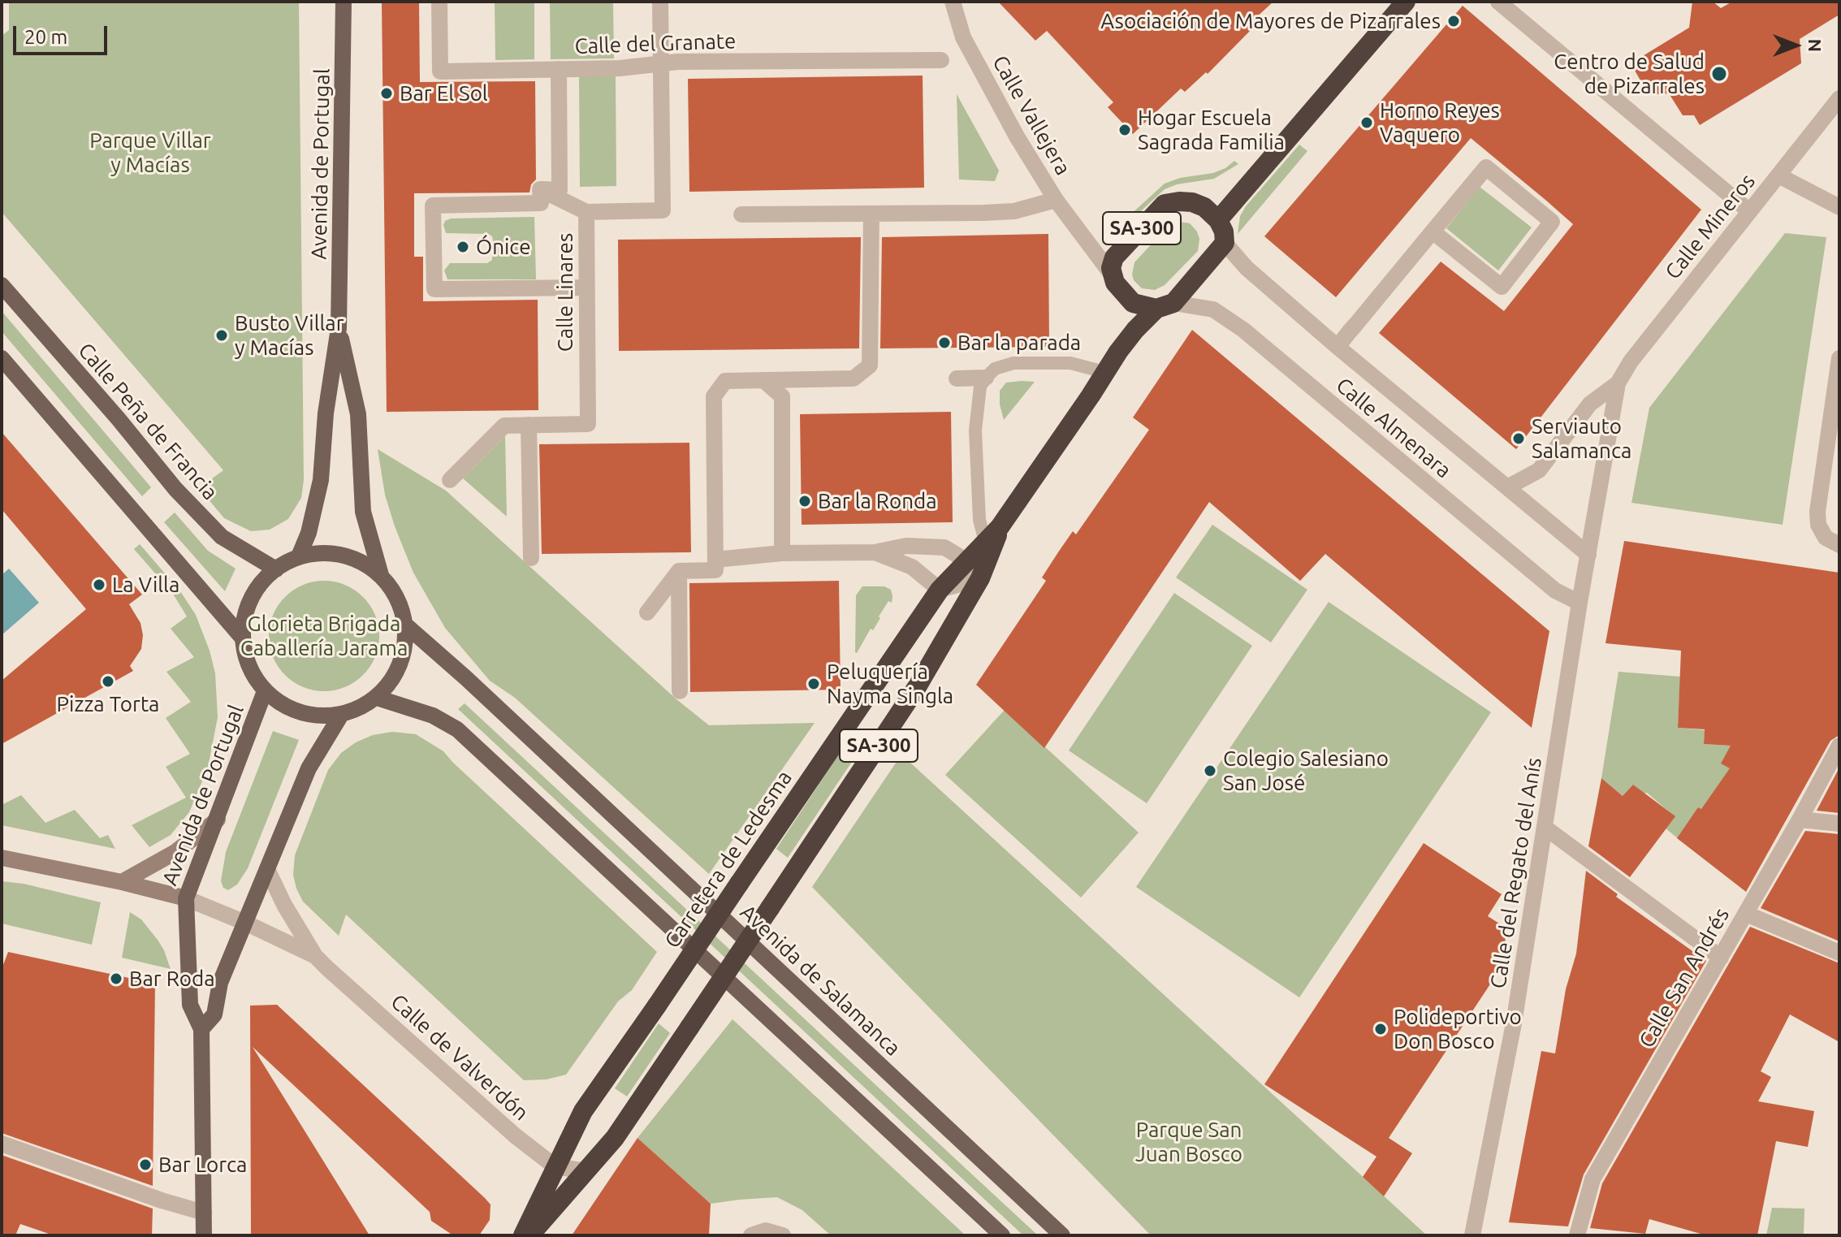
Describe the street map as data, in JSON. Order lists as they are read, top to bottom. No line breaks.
{"streets":{"highway":["SA-300","Carretera de Ledesma"],"main road":["Avenida de Portugal","Calle Peña de Francia","Avenida de Salamanca"],"street":["Calle del Granate","Calle Vallejera","Calle Mineros","Calle Linares","Calle Almenara","Calle del Regato del Anís","Calle San Andrés","Calle de Valverdón"]},"crossings":[["Calle del Granate","Calle Linares"],["Calle Vallejera","SA-300"],["Calle Vallejera","Calle Almenara"],["Calle Vallejera","Carretera de Ledesma"],["Avenida de Portugal","Calle Peña de Francia"],["Avenida de Portugal","Avenida de Salamanca"],["Avenida de Portugal","Calle de Valverdón"],["Calle Mineros","Calle Almenara"],["Calle Mineros","Calle del Regato del Anís"],["SA-300","Calle Almenara"],["SA-300","Carretera de Ledesma"],["Calle Peña de Francia","Avenida de Salamanca"],["Calle Almenara","Carretera de Ledesma"],["Calle Almenara","Calle del Regato del Anís"],["Carretera de Ledesma","Calle de Valverdón"]],"parks":["Parque Villar y Macías","Glorieta Brigada Caballería Jarama","Parque San Juan Bosco"],"places":["Asociación de Mayores de Pizarrales","Centro de Salud de Pizarrales","Bar El Sol","Horno Reyes Vaquero","Hogar Escuela Sagrada Familia","Ónice","Busto Villar y Macías","Bar la parada","Serviauto Salamanca","Bar la Ronda","La Villa","Pizza Torta","Peluquería Nayma Singla","Colegio Salesiano San José","Bar Roda","Polideportivo Don Bosco","Bar Lorca"],"scale_bar":"20 m","north":"right"}
